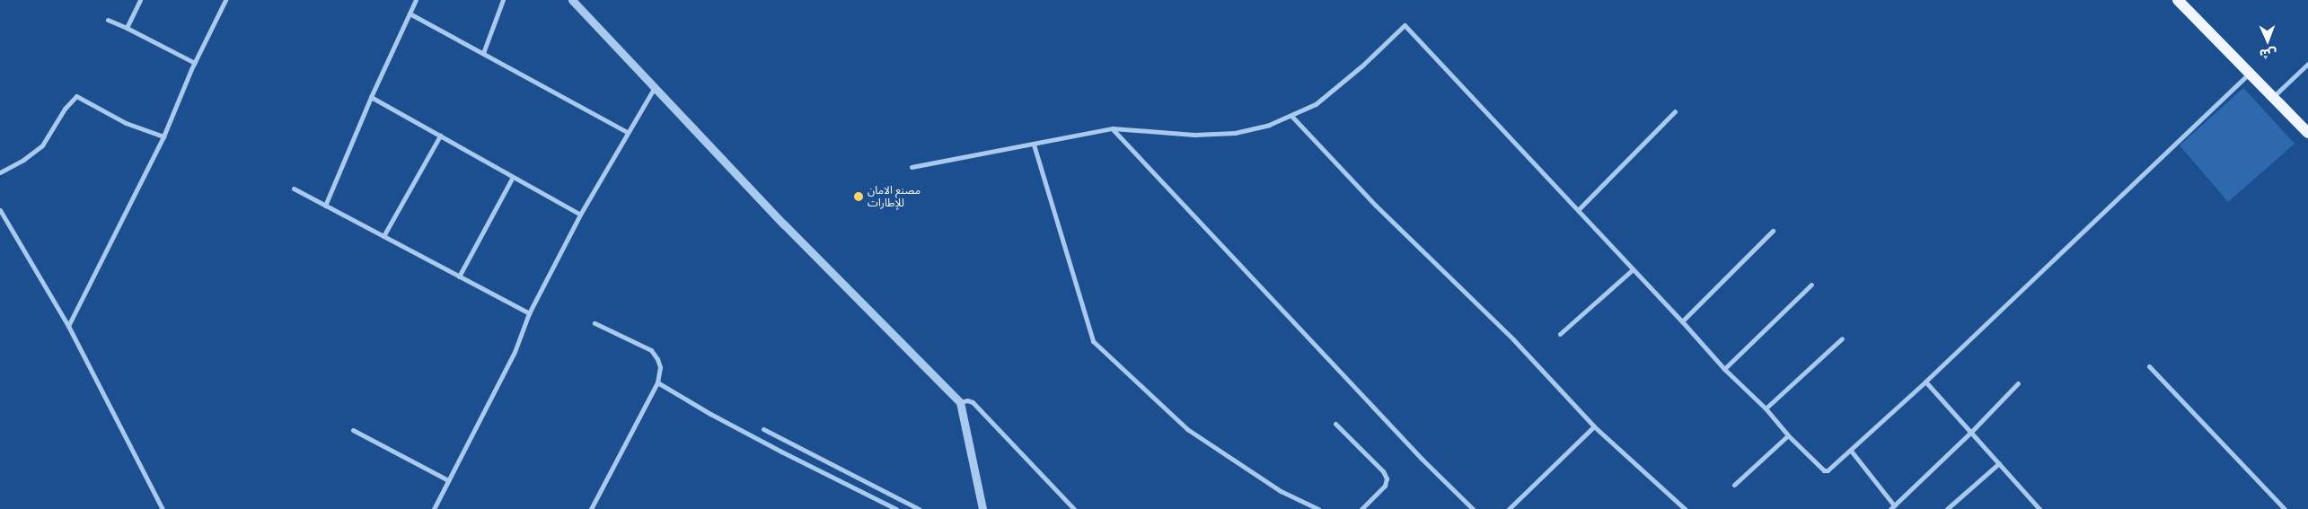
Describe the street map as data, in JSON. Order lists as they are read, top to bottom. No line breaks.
{"places":["مصنع الامان للإطارات"],"north":"bottom"}
